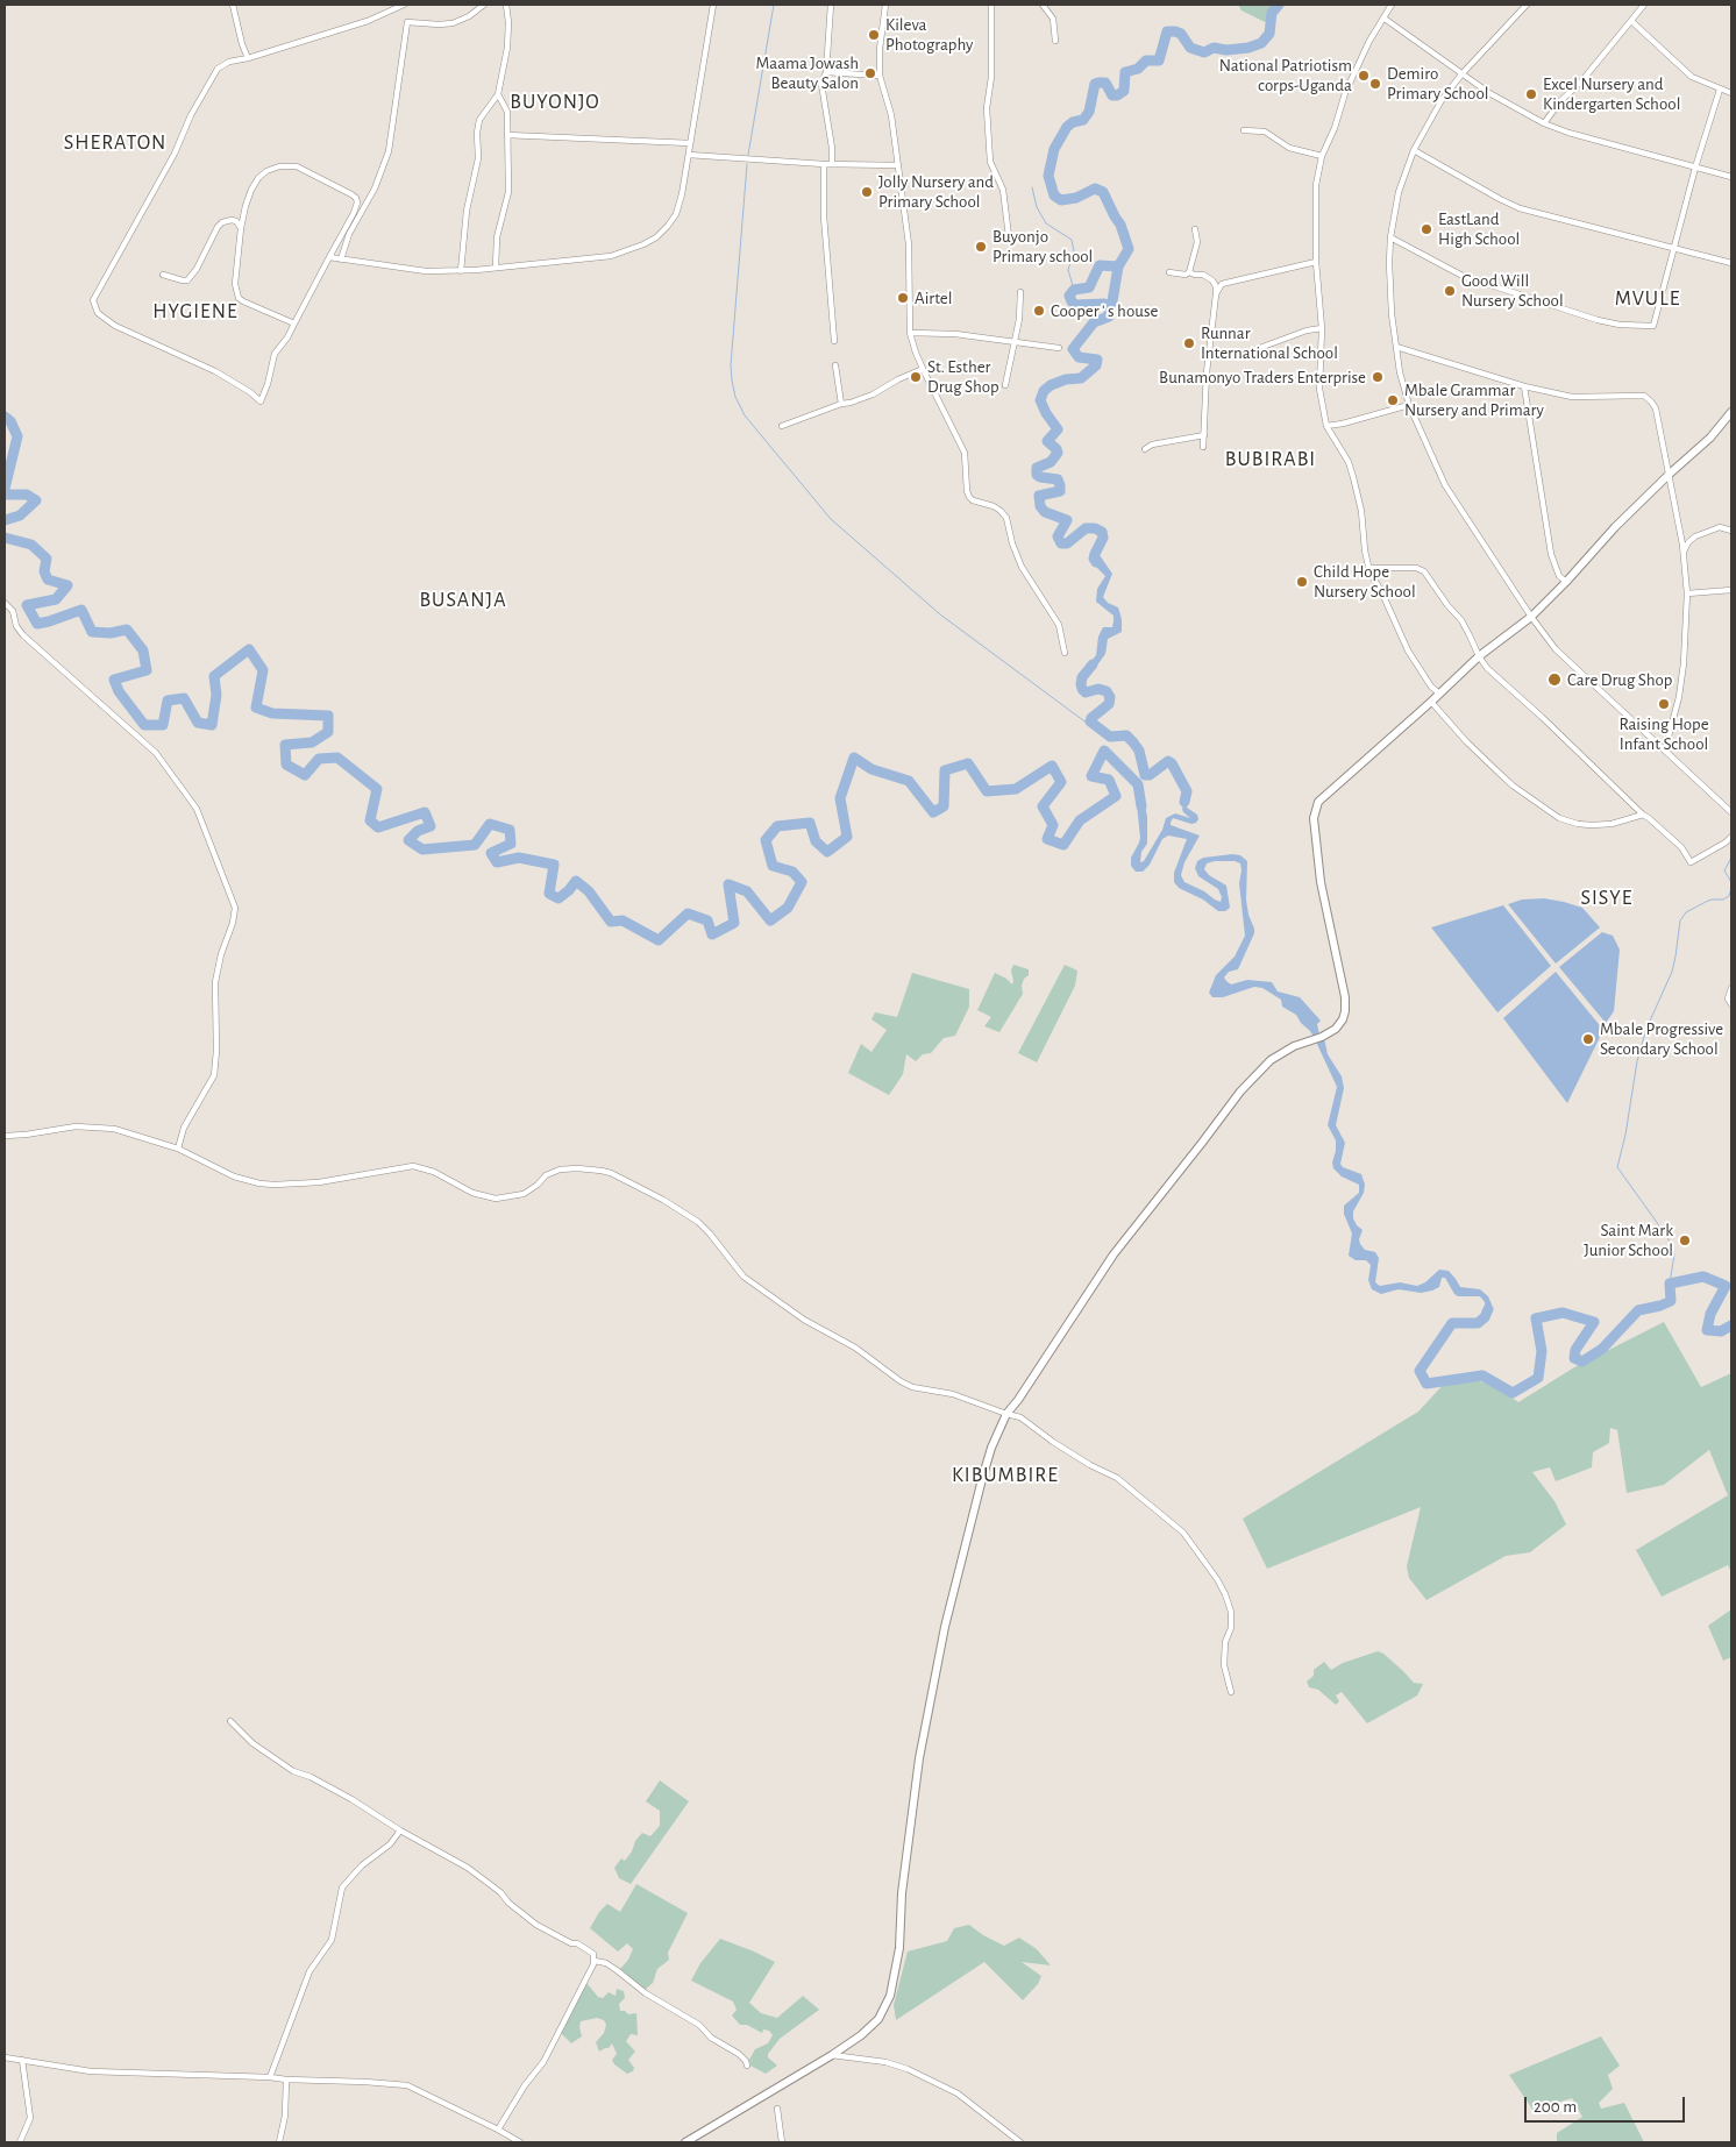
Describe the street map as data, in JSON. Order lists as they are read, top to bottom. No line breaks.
{"districts":["BUYONJO","SHERATON","MVULE","HYGIENE","BUBIRABI","BUSANJA","SISYE","KIBUMBIRE"],"places":["Kileva Photography","Maama Jowash Beauty Salon","National Patriotism corps-Uganda","Demiro Primary School","Excel Nursery and Kindergarten School","Jolly Nursery and Primary School","EastLand High School","Buyonjo Primary school","Good Will Nursery School","Airtel","Cooper ' s house","Runnar International School","St. Esther Drug Shop","Bunamonyo Traders Enterprise","Mbale Grammar Nursery and Primary","Child Hope Nursery School","Care Drug Shop","Raising Hope Infant School","Mbale Progressive Secondary School","Saint Mark Junior School"],"scale_bar":"200 m"}
